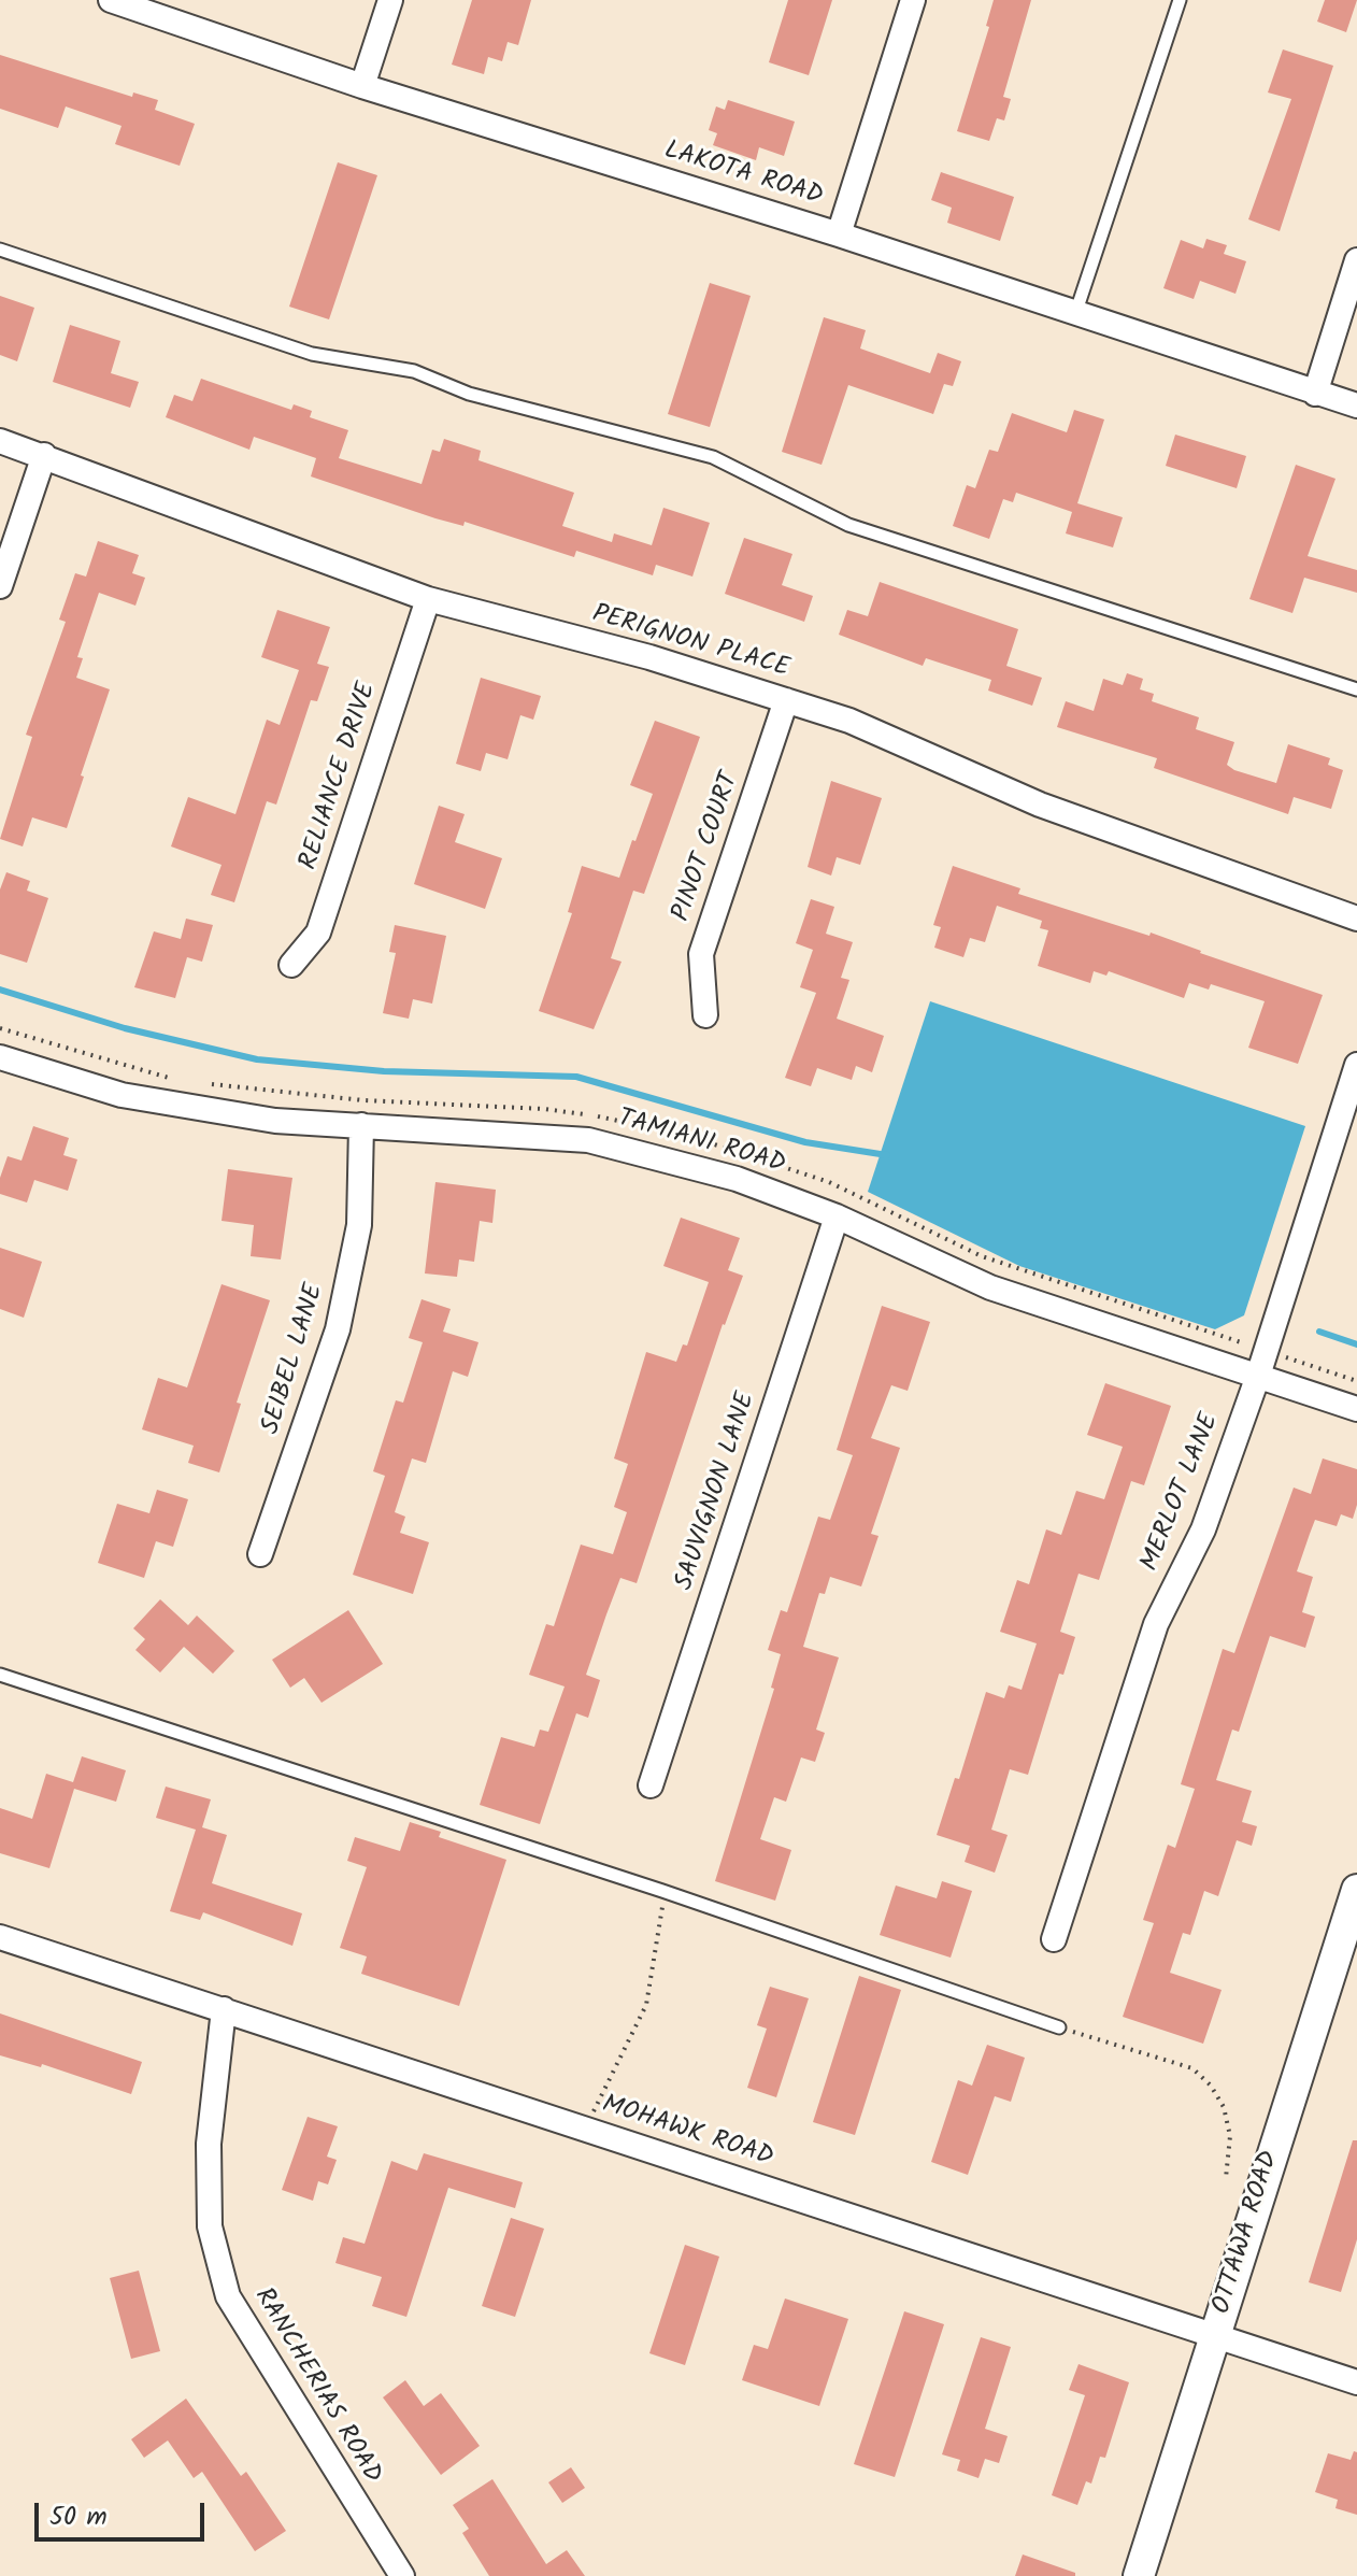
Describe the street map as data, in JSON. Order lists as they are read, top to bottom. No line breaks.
{"streets":{"street":["LAKOTA ROAD","PERIGNON PLACE","RELIANCE DRIVE","PINOT COURT","TAMIANI ROAD","SEIBEL LANE","SAUVIGNON LANE","MERLOT LANE","MOHAWK ROAD","OTTAWA ROAD","RANCHERIAS ROAD"]},"crossings":[["PERIGNON PLACE","RELIANCE DRIVE"],["PERIGNON PLACE","PINOT COURT"],["TAMIANI ROAD","SEIBEL LANE"],["TAMIANI ROAD","SAUVIGNON LANE"],["TAMIANI ROAD","MERLOT LANE"],["MOHAWK ROAD","OTTAWA ROAD"],["MOHAWK ROAD","RANCHERIAS ROAD"]],"scale_bar":"50 m"}
